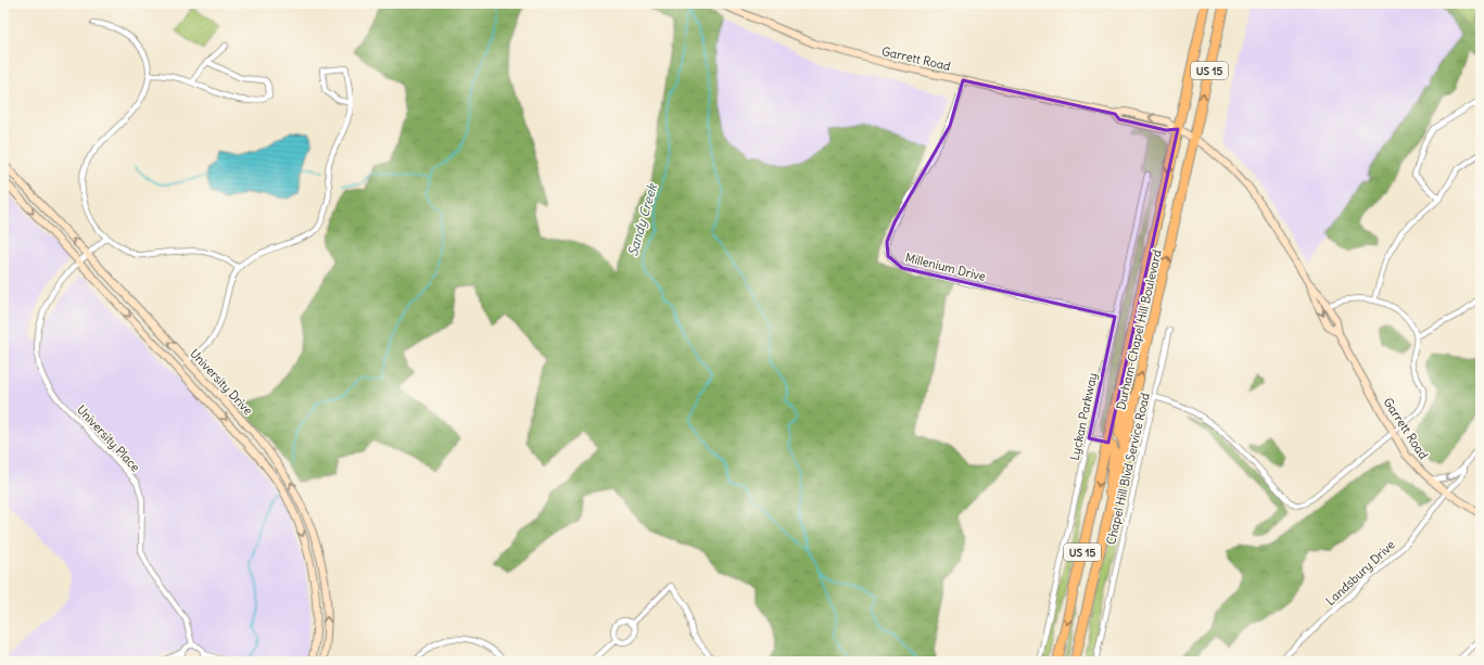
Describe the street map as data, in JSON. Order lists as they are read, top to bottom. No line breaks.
{"streets":{"highway":["US 15","Durham-Chapel Hill Boulevard"],"main road":["Garrett Road","University Drive"],"street":["Millenium Drive","Lyckan Parkway","University Place","Chapel Hill Blvd Service Road","Landsbury Drive"]},"crossings":[["Garrett Road","Millenium Drive"],["Garrett Road","Durham-Chapel Hill Boulevard"],["Garrett Road","Landsbury Drive"],["Millenium Drive","Lyckan Parkway"],["University Drive","University Place"]],"water":["Sandy Creek"]}
